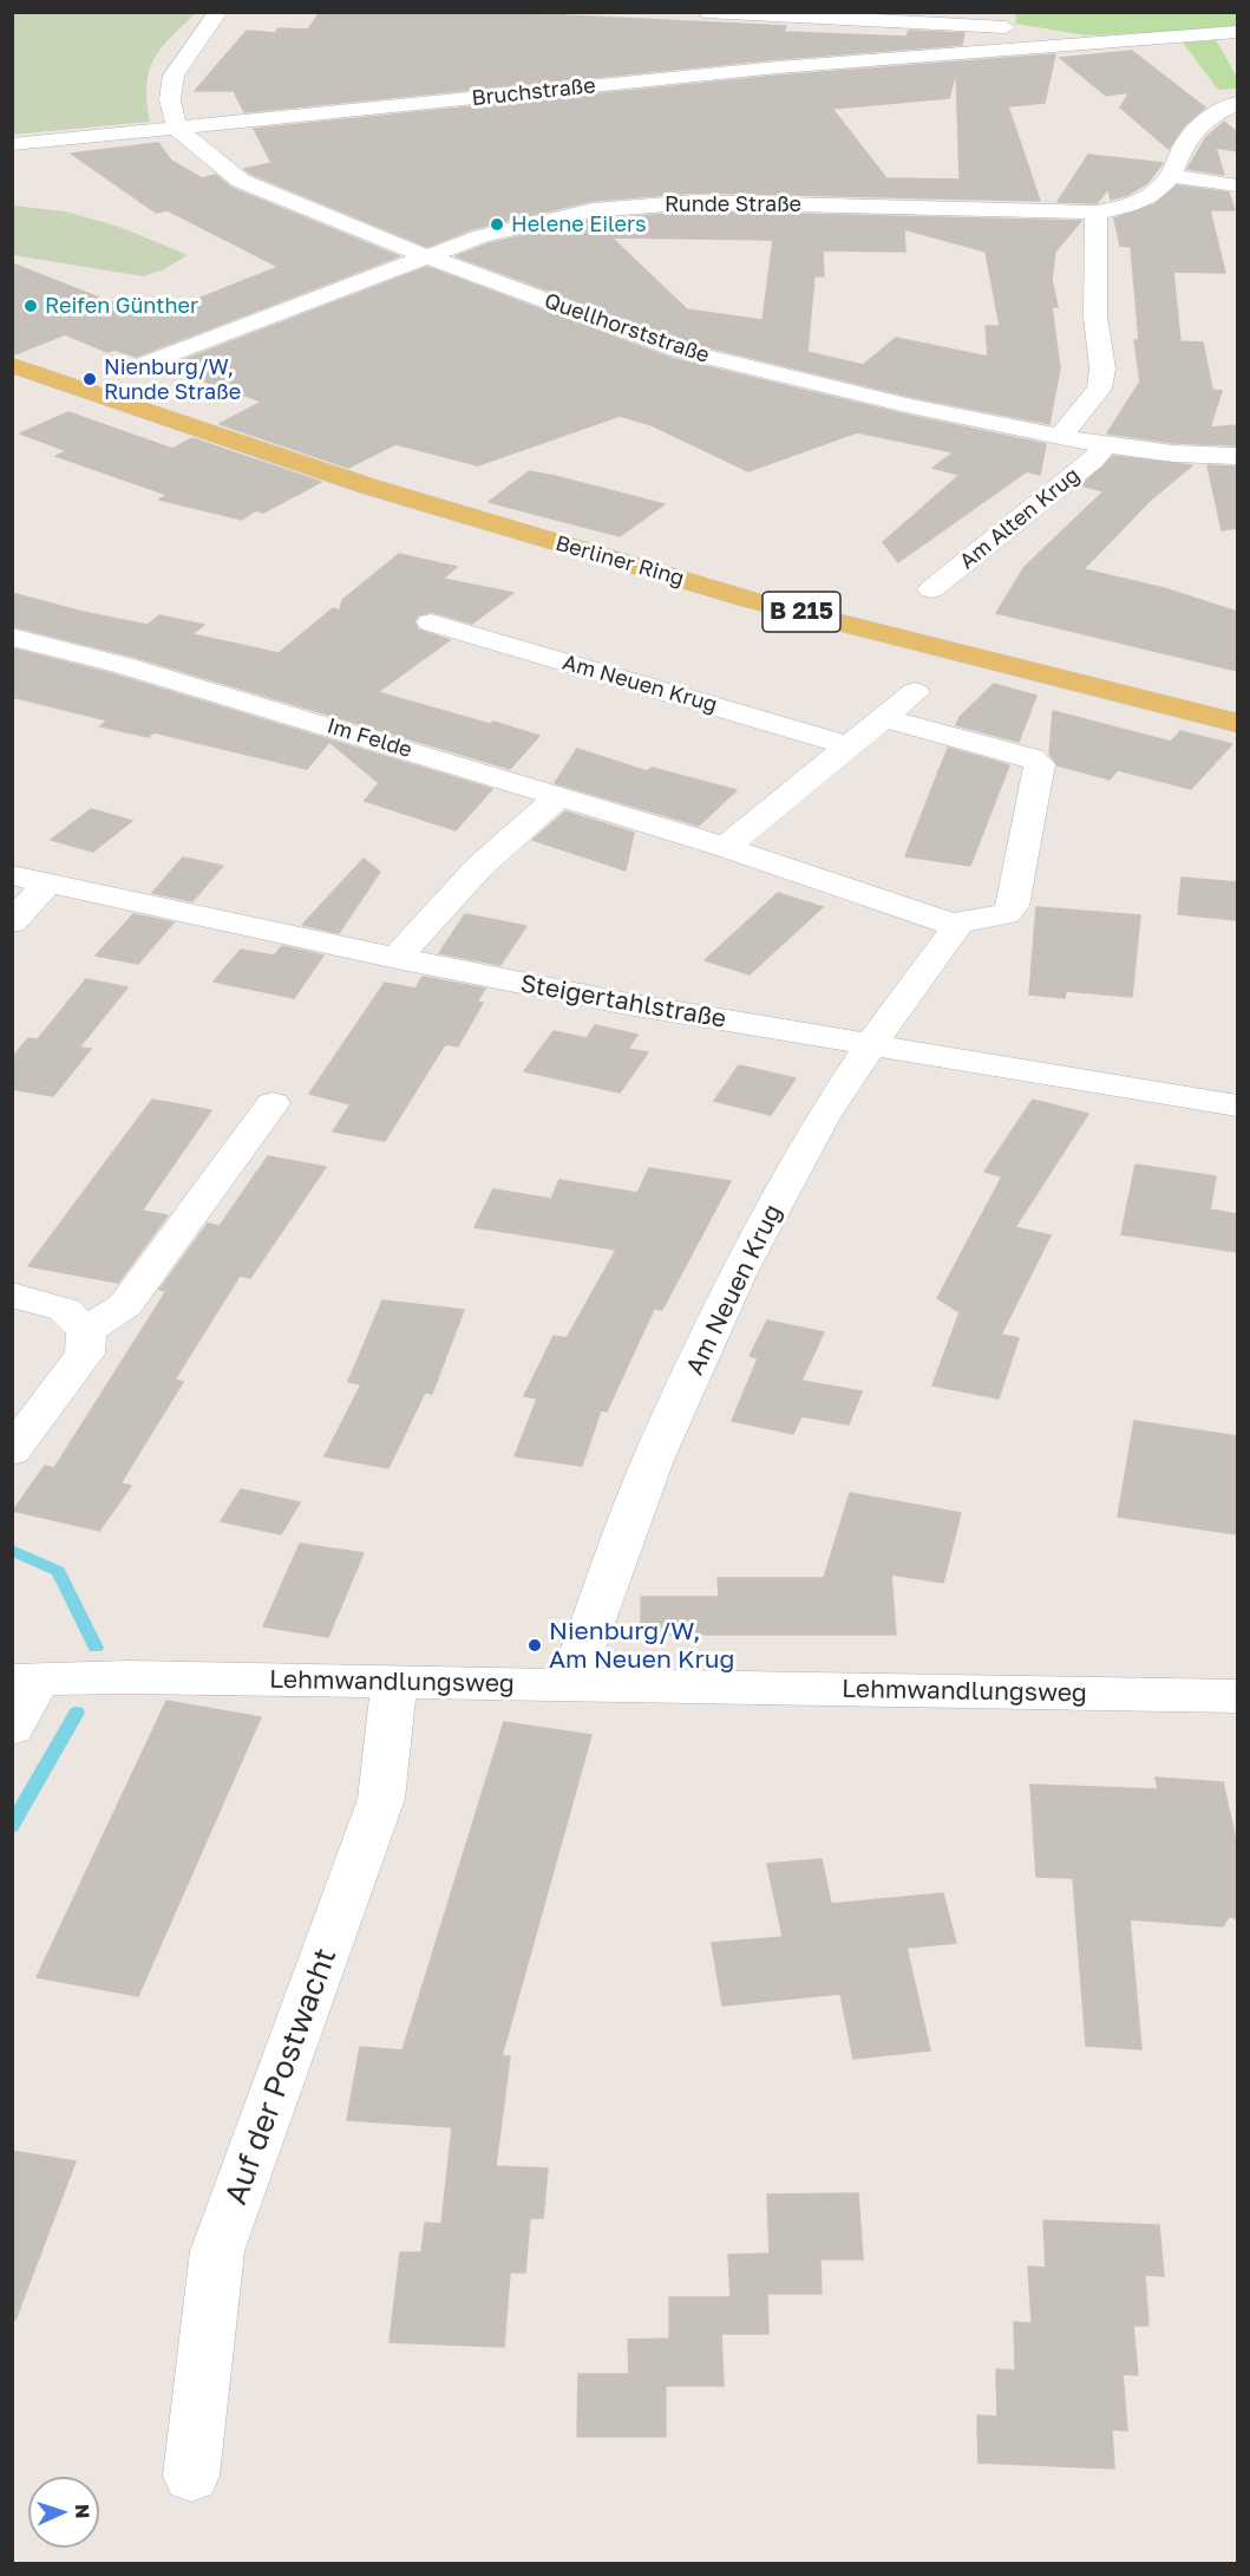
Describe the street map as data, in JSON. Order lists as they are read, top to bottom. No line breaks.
{"streets":{"main road":["Berliner Ring","B 215"],"street":["Bruchstraße","Runde Straße","Quellhorststraße","Am Alten Krug","Am Neuen Krug","Im Felde","Steigertahlstraße","Lehmwandlungsweg","Auf der Postwacht"]},"crossings":[["Bruchstraße","Quellhorststraße"],["Runde Straße","Quellhorststraße"],["Runde Straße","Am Alten Krug"],["Quellhorststraße","Am Alten Krug"],["Am Neuen Krug","Steigertahlstraße"],["Am Neuen Krug","Lehmwandlungsweg"],["Lehmwandlungsweg","Auf der Postwacht"]],"places":["Helene Eilers","Reifen Günther","Nienburg/W, Runde Straße","Nienburg/W, Am Neuen Krug"],"north":"right"}
